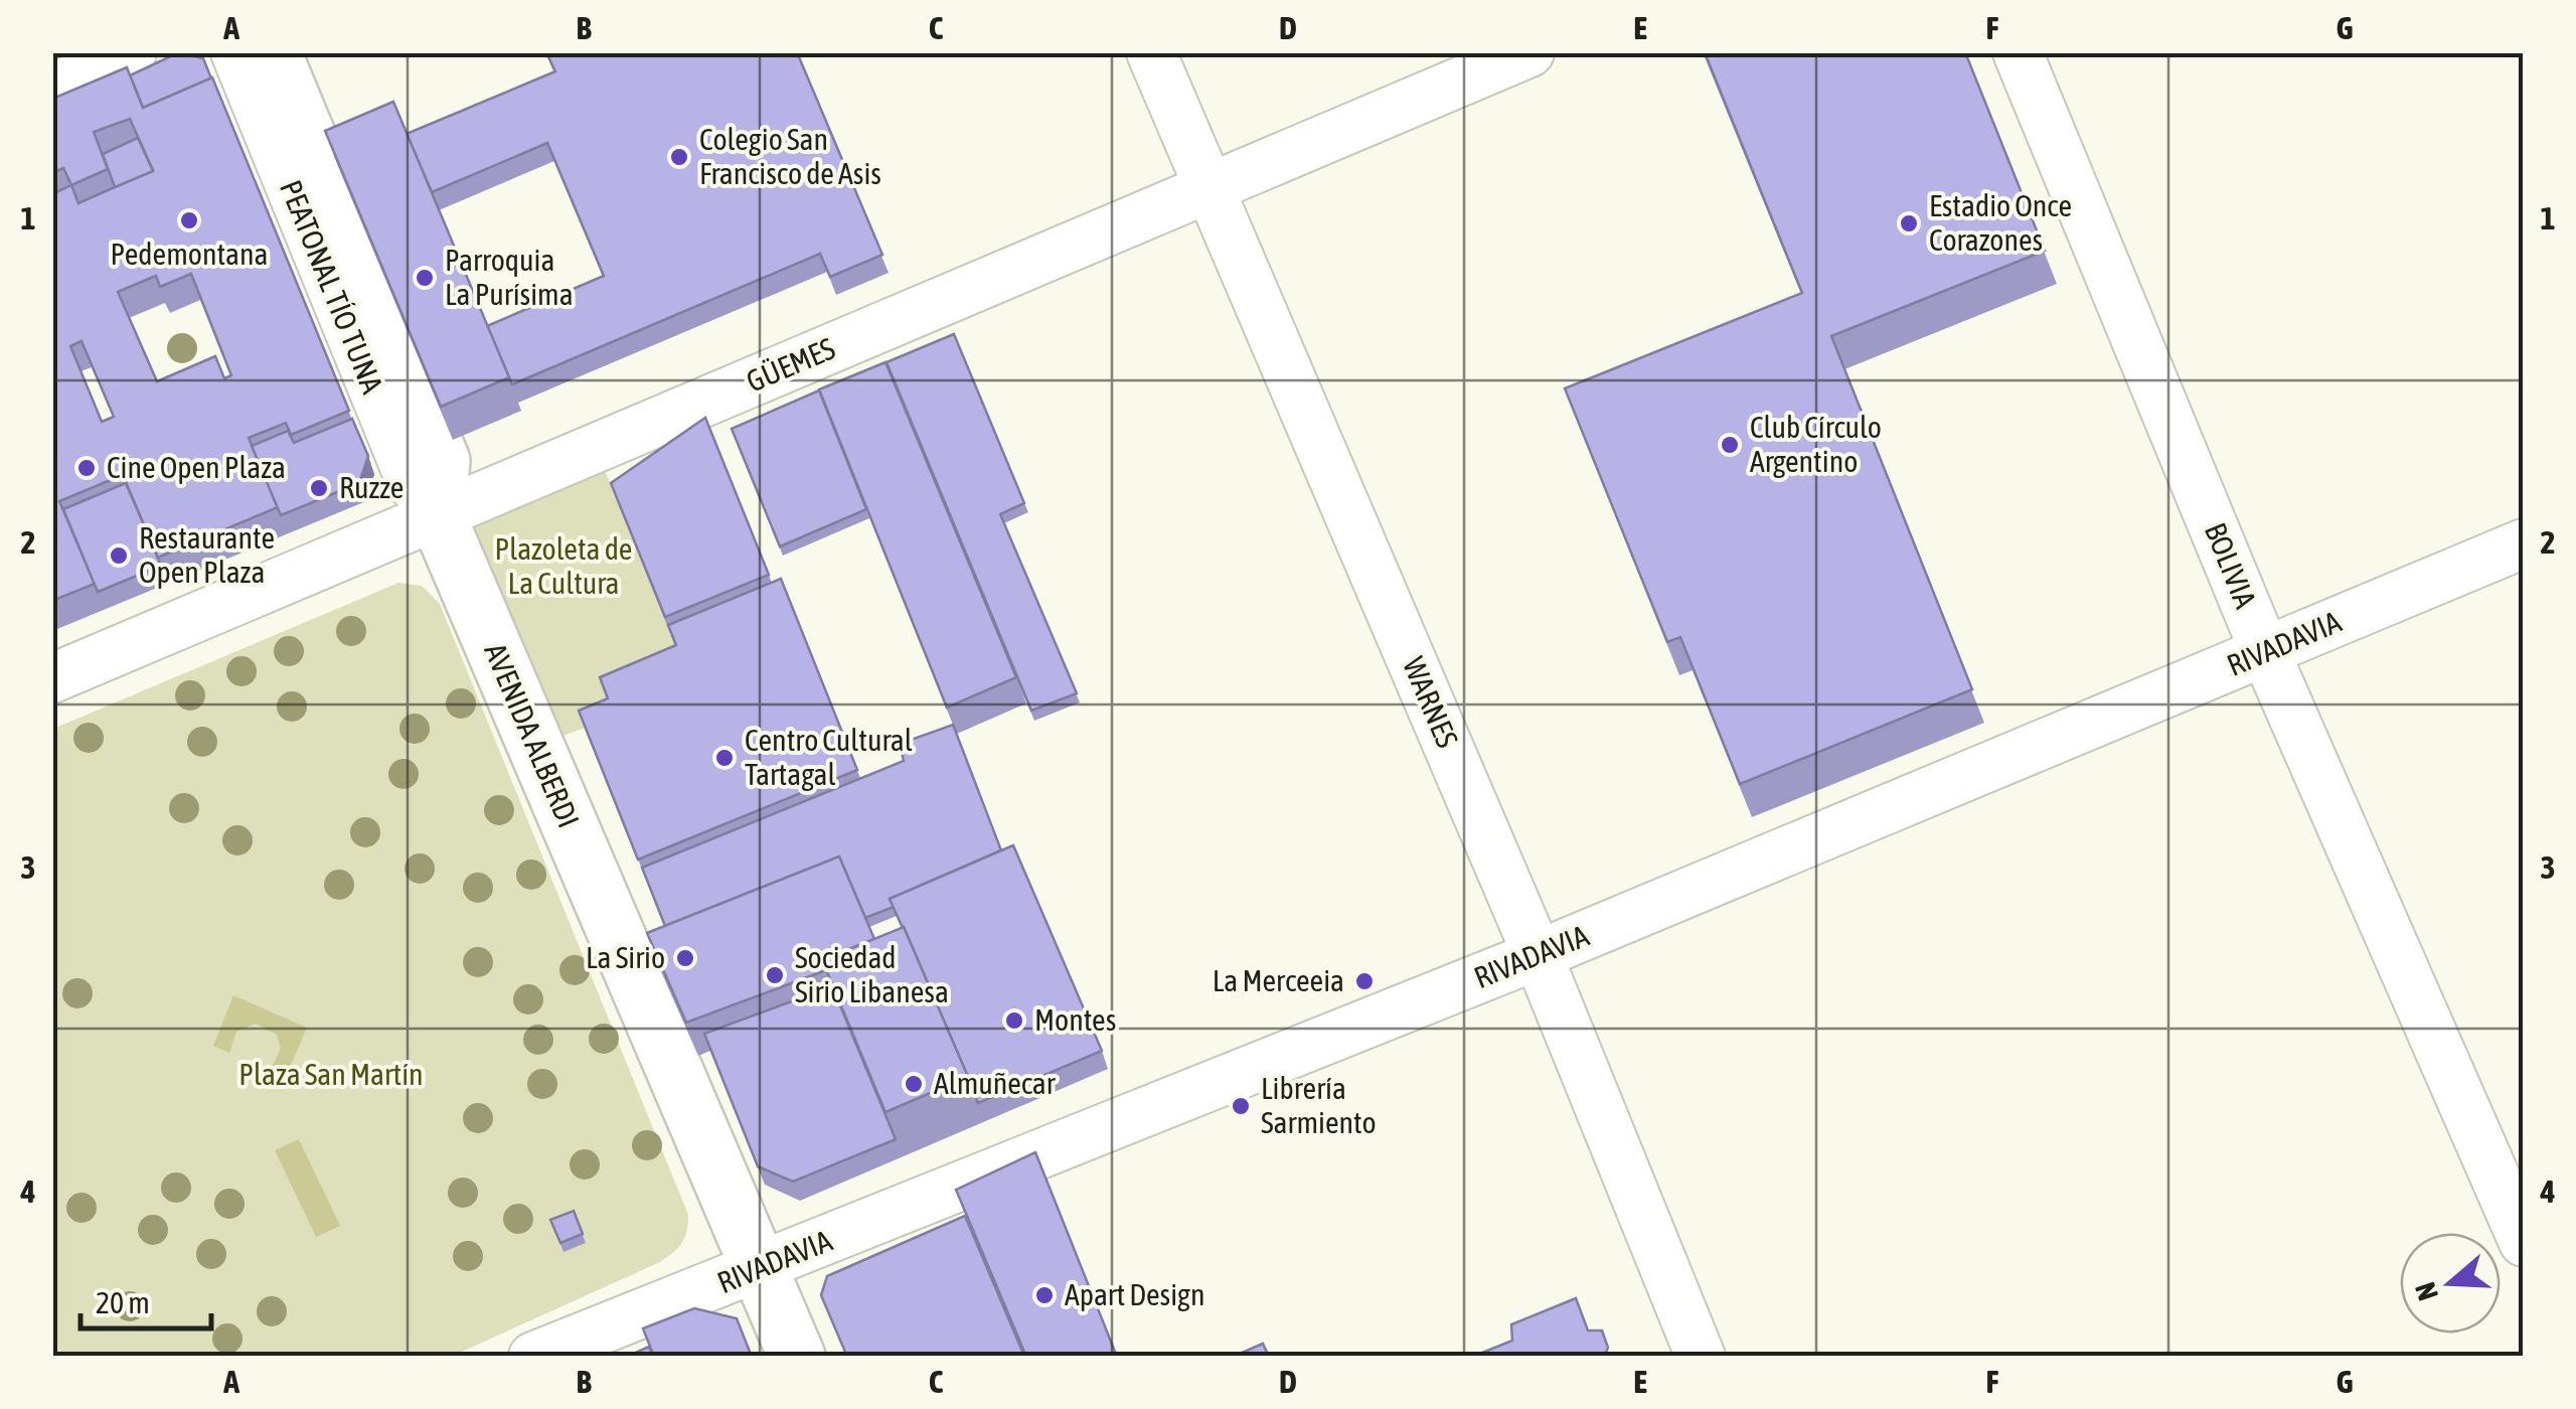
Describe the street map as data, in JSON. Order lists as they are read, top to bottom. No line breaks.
{"streets":{"main road":["AVENIDA ALBERDI"],"street":["PEATONAL TÍO TUNA","GÜEMES","BOLIVIA","RIVADAVIA","WARNES"]},"crossings":[["PEATONAL TÍO TUNA","GÜEMES"],["PEATONAL TÍO TUNA","AVENIDA ALBERDI"],["GÜEMES","WARNES"],["GÜEMES","AVENIDA ALBERDI"],["BOLIVIA","RIVADAVIA"],["RIVADAVIA","WARNES"],["RIVADAVIA","AVENIDA ALBERDI"]],"parks":["Plazoleta de La Cultura","Plaza San Martín"],"places":["Colegio San Francisco de Asis","Pedemontana","Estadio Once Corazones","Parroquia La Purísima","Club Círculo Argentino","Cine Open Plaza","Ruzze","Restaurante Open Plaza","Centro Cultural Tartagal","La Sirio","Sociedad Sirio Libanesa","La Merceeia","Montes","Almuñecar","Librería Sarmiento","Apart Design"],"scale_bar":"20 m","north":"left","grid":{"columns":["A","B","C","D","E","F","G"],"rows":["1","2","3","4"]}}
